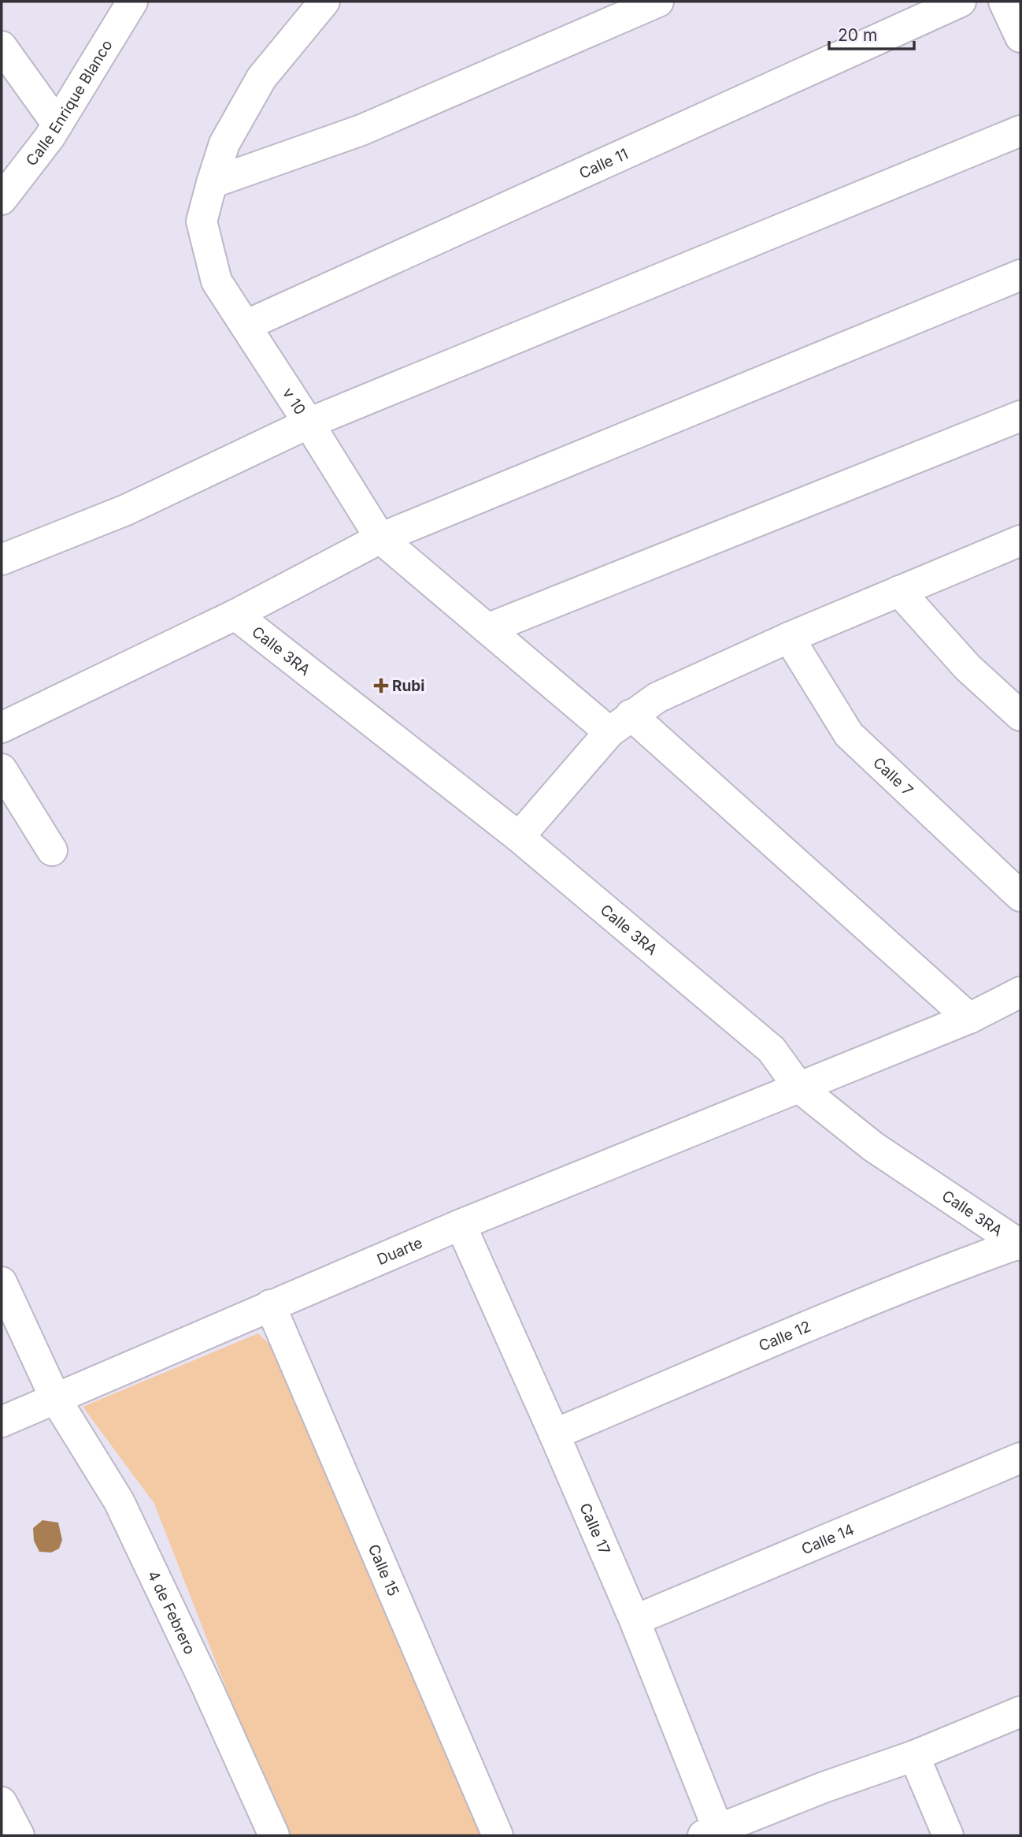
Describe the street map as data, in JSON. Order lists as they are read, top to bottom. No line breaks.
{"streets":{"street":["Calle Enrique Blanco","Calle 11","v 10","Calle 3RA","Calle 7","Duarte","Calle 12","Calle 17","Calle 14","Calle 15","4 de Febrero"]},"crossings":[["Calle 11","v 10"],["v 10","Duarte"],["Calle 3RA","Duarte"],["Calle 3RA","Calle 12"],["Duarte","Calle 17"],["Duarte","Calle 15"],["Duarte","4 de Febrero"],["Calle 12","Calle 17"],["Calle 17","Calle 14"]],"places":{"health":["Rubi"]},"scale_bar":"20 m"}
